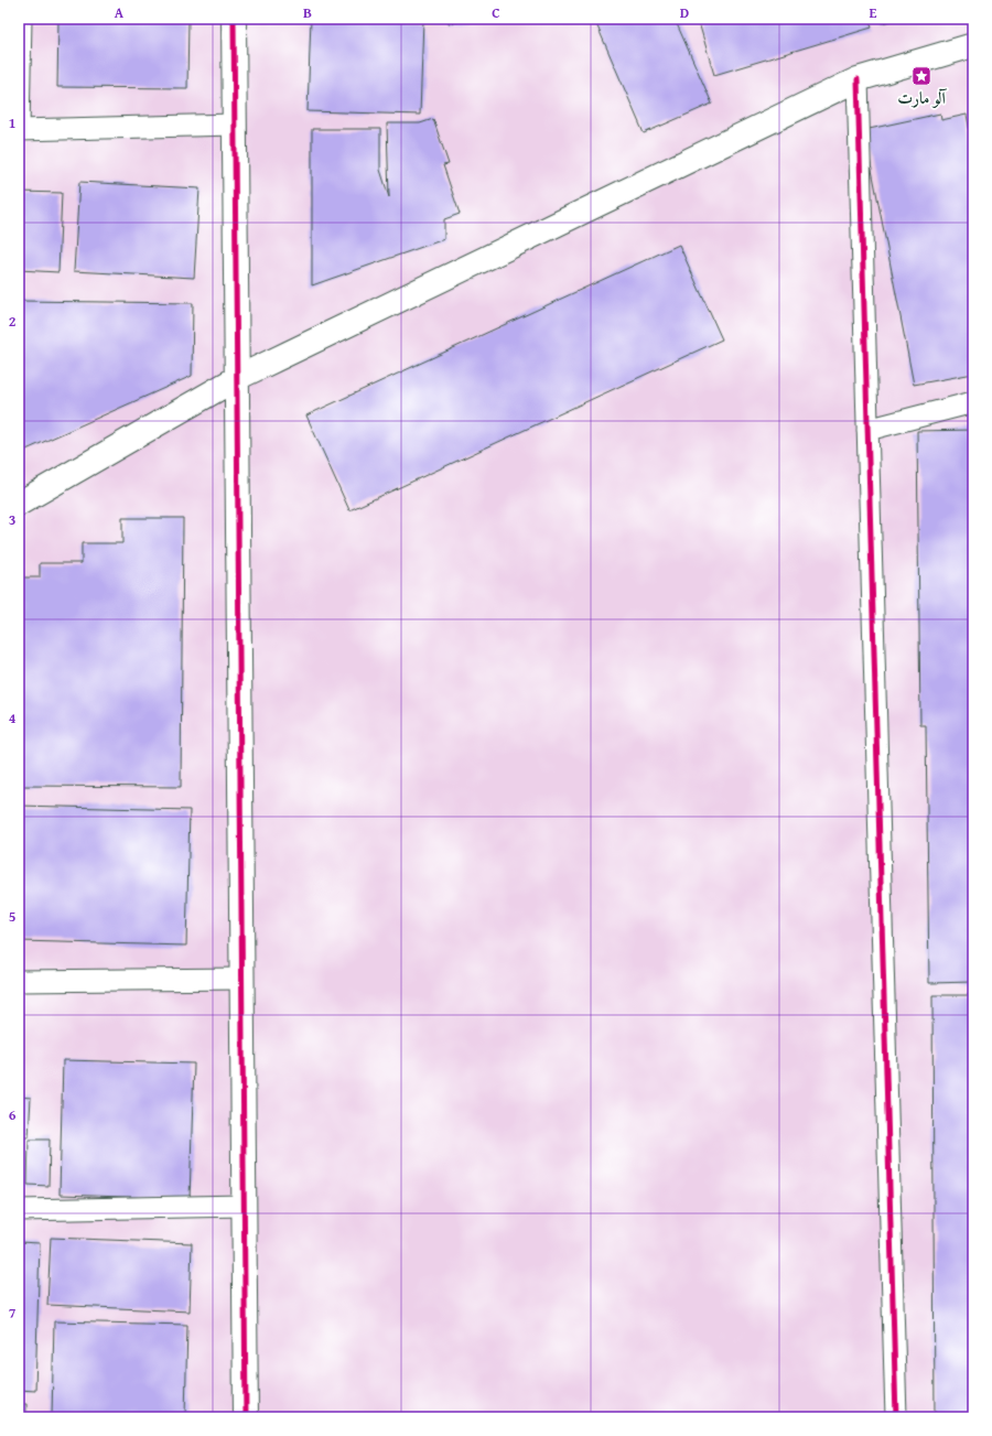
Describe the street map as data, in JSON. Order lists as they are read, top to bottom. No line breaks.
{"places":{"place":["آلو مارت"]},"grid":{"columns":["A","B","C","D","E"],"rows":["1","2","3","4","5","6","7"]}}
